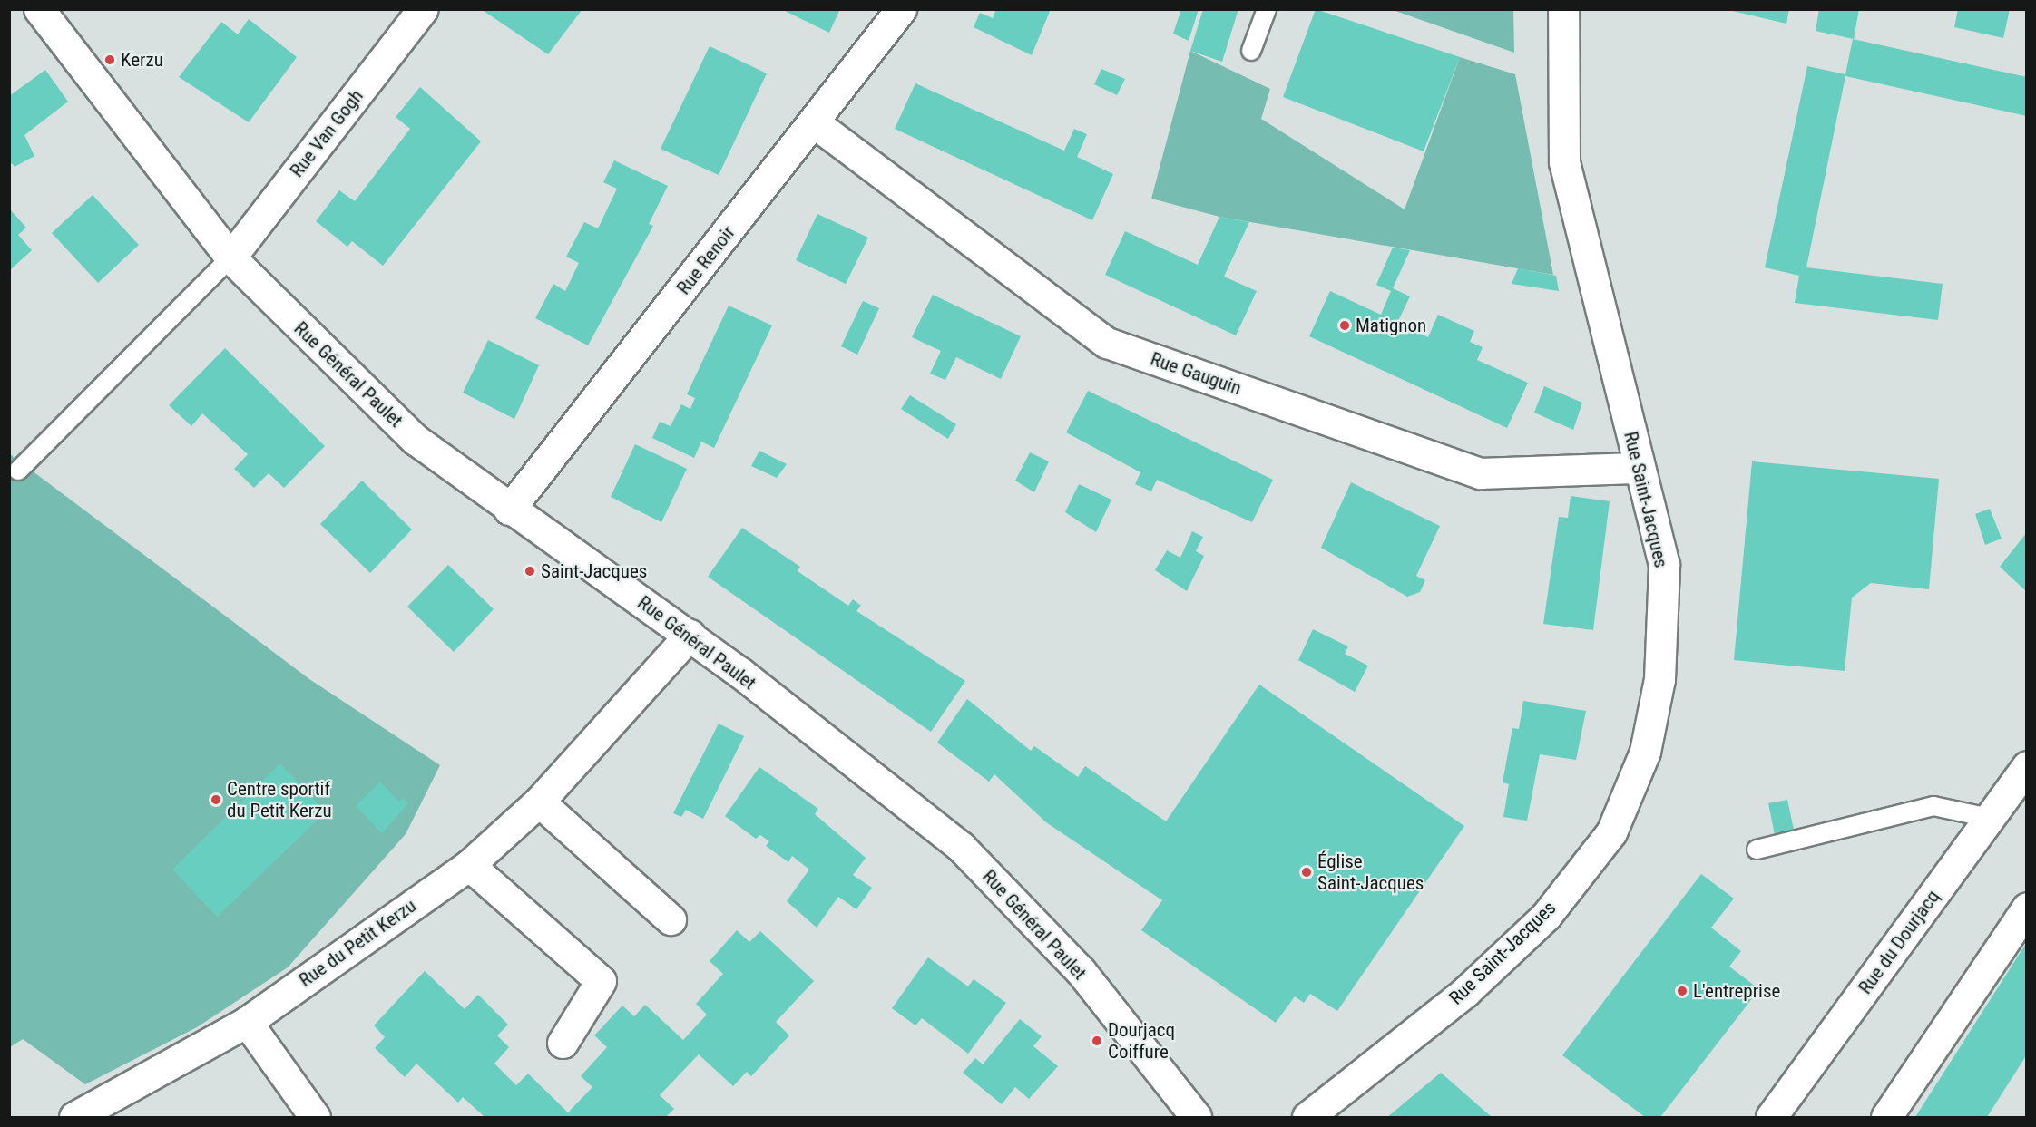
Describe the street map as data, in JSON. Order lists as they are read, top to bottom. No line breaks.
{"streets":{"street":["Rue Van Gogh","Rue Renoir","Rue Gauguin","Rue Général Paulet","Rue Saint-Jacques","Rue du Dourjacq","Rue du Petit Kerzu"]},"crossings":[["Rue Van Gogh","Rue Général Paulet"],["Rue Renoir","Rue Gauguin"],["Rue Renoir","Rue Général Paulet"],["Rue Gauguin","Rue Saint-Jacques"],["Rue Général Paulet","Rue du Petit Kerzu"]],"places":["Kerzu","Matignon","Saint-Jacques","Centre sportif du Petit Kerzu","Église Saint-Jacques","L'entreprise","Dourjacq Coiffure"]}
